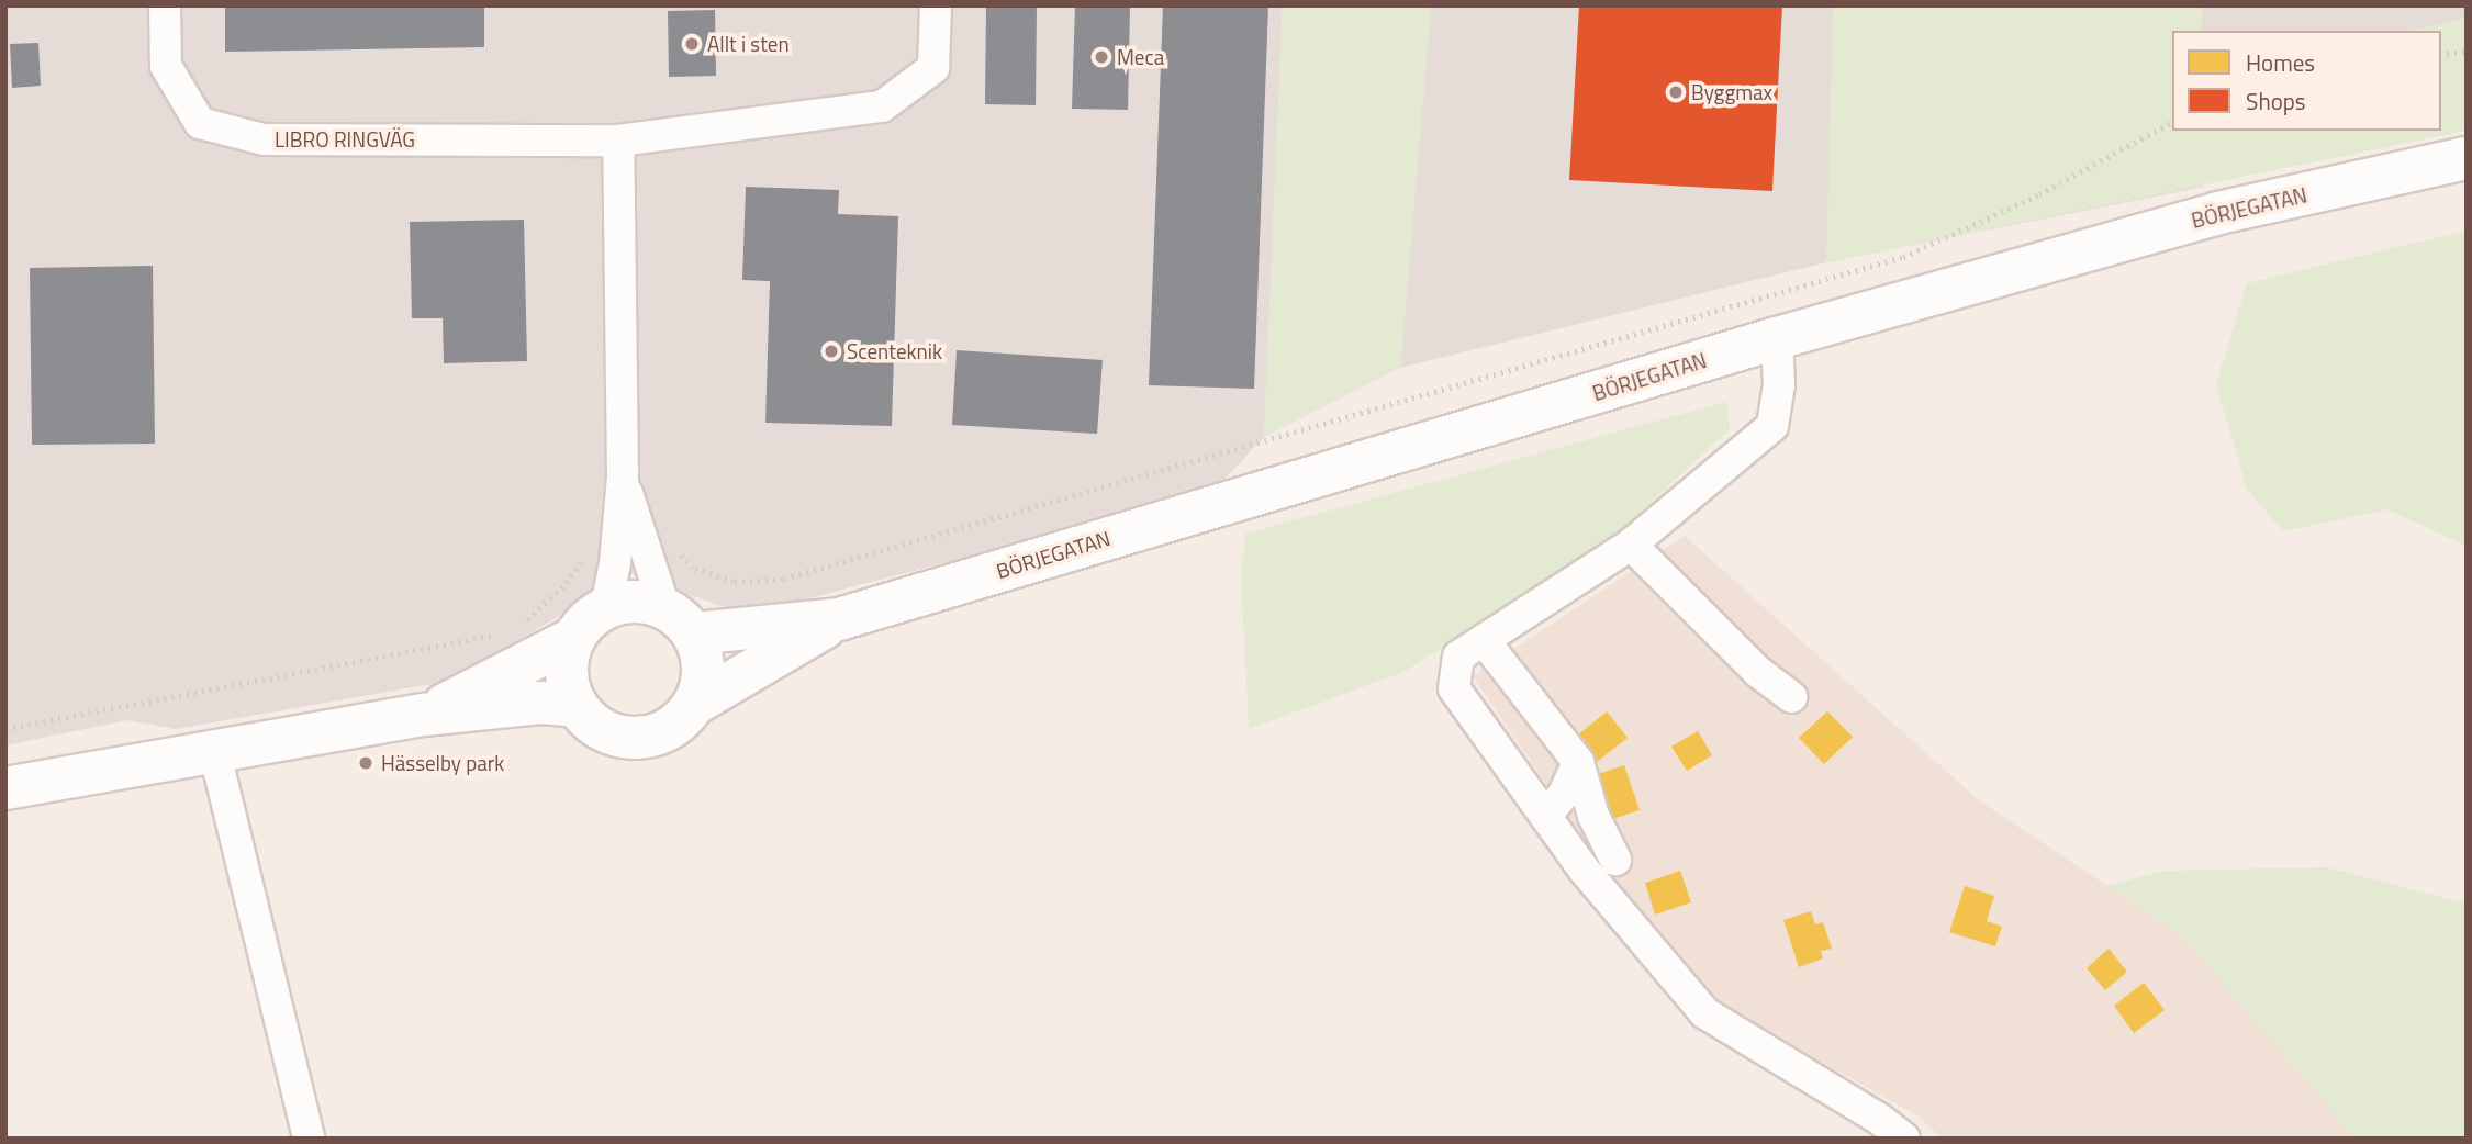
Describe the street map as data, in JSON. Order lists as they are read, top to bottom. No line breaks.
{"streets":{"main road":["BÖRJEGATAN"],"street":["LIBRO RINGVÄG"]},"places":["Allt i sten","Meca","Byggmax","Scenteknik","Hässelby park"],"legend":["Homes","Shops"]}
